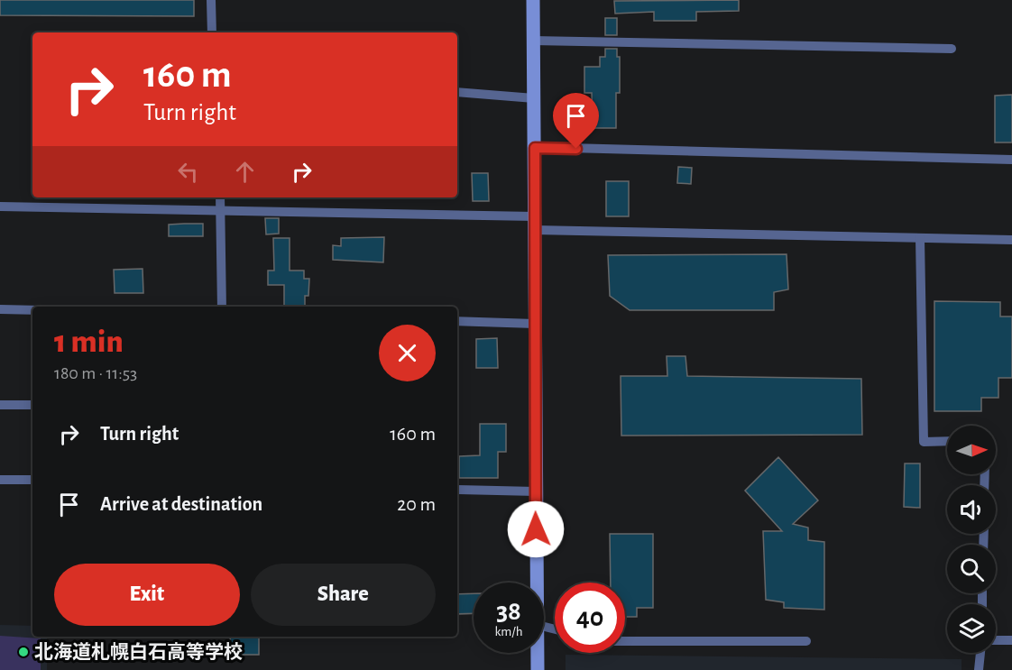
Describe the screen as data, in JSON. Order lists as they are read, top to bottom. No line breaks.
{"places":["北海道札幌白石高等学校"],"north":"right","page":{"turn":["160 m","Turn right"],"heading":["1 min","180 m · 11:53"],"list":[{"name":"Turn right","value":"160 m"},{"name":"Arrive at destination","value":"20 m"}],"buttons":["Exit","Share"],"speed":"38 km/h","limit":"40"}}
